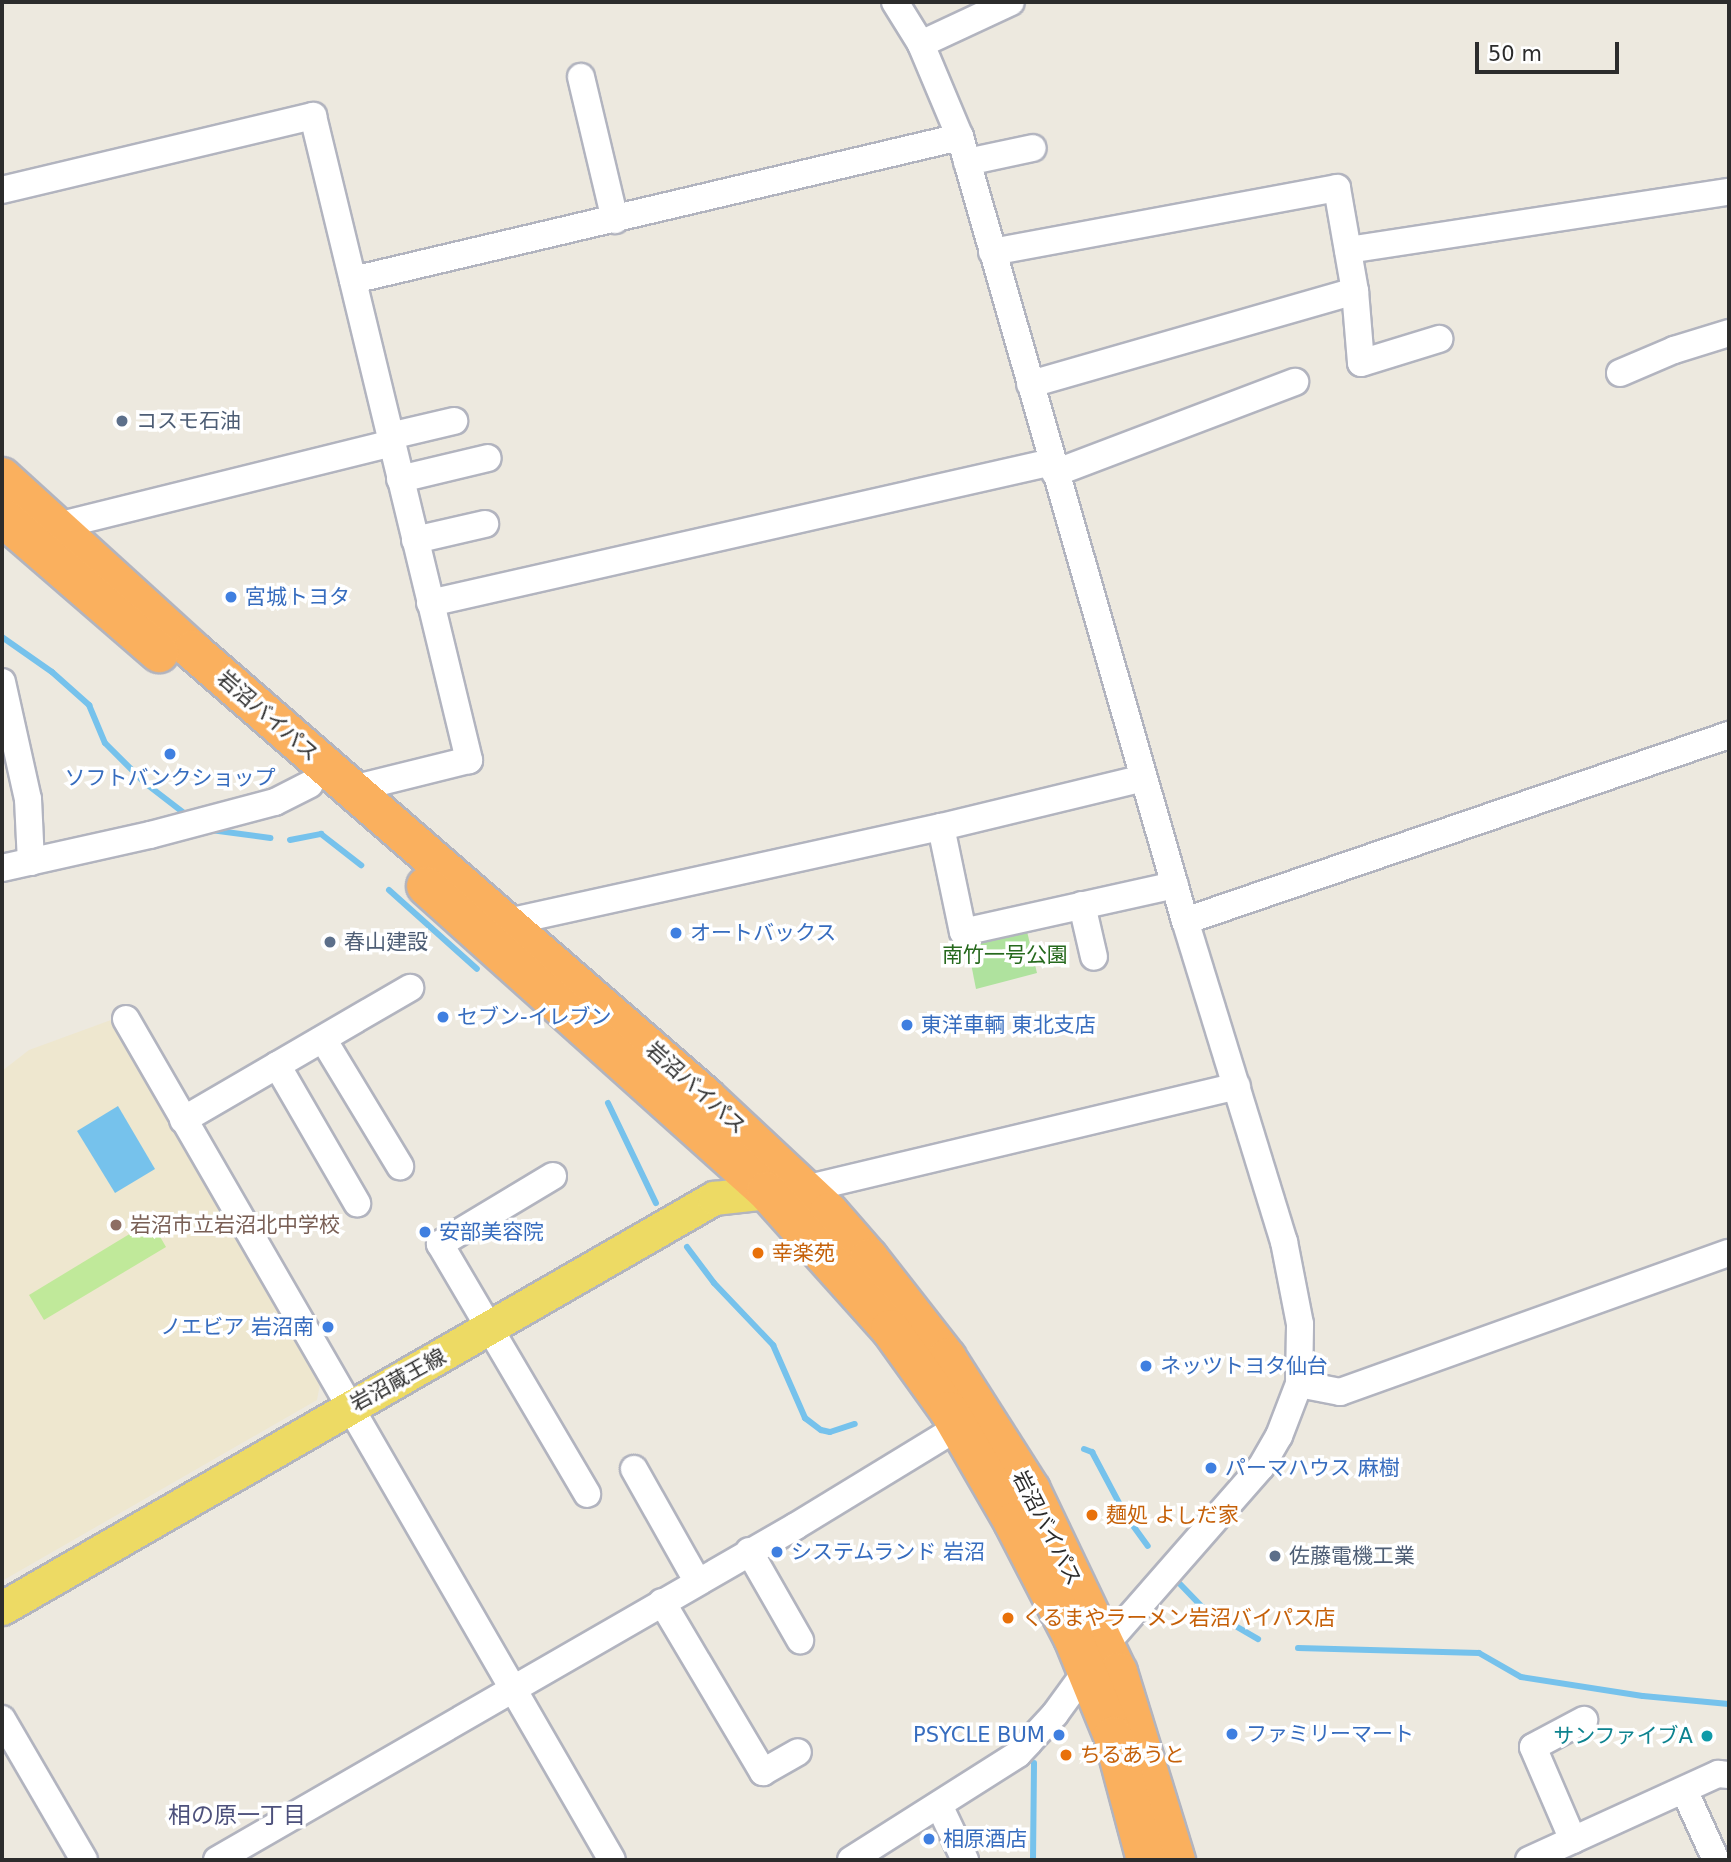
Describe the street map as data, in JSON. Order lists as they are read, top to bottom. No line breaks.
{"streets":{"highway":["岩沼バイパス"],"main road":["岩沼蔵王線"]},"crossings":[["岩沼バイパス","岩沼蔵王線"]],"districts":["相の原一丁目"],"parks":["南竹一号公園"],"places":["コスモ石油","宮城トヨタ","ソフトバンクショップ","オートバックス","春山建設","セブン-イレブン","東洋車輌 東北支店","岩沼市立岩沼北中学校","安部美容院","幸楽苑","ノエビア 岩沼南","ネッツトヨタ仙台","パーマハウス 麻樹","麺処 よしだ家","システムランド 岩沼","佐藤電機工業","くるまやラーメン岩沼バイパス店","ファミリーマート","PSYCLE BUM","サンファイブA","ちるあうと","相原酒店"],"scale_bar":"50 m"}
